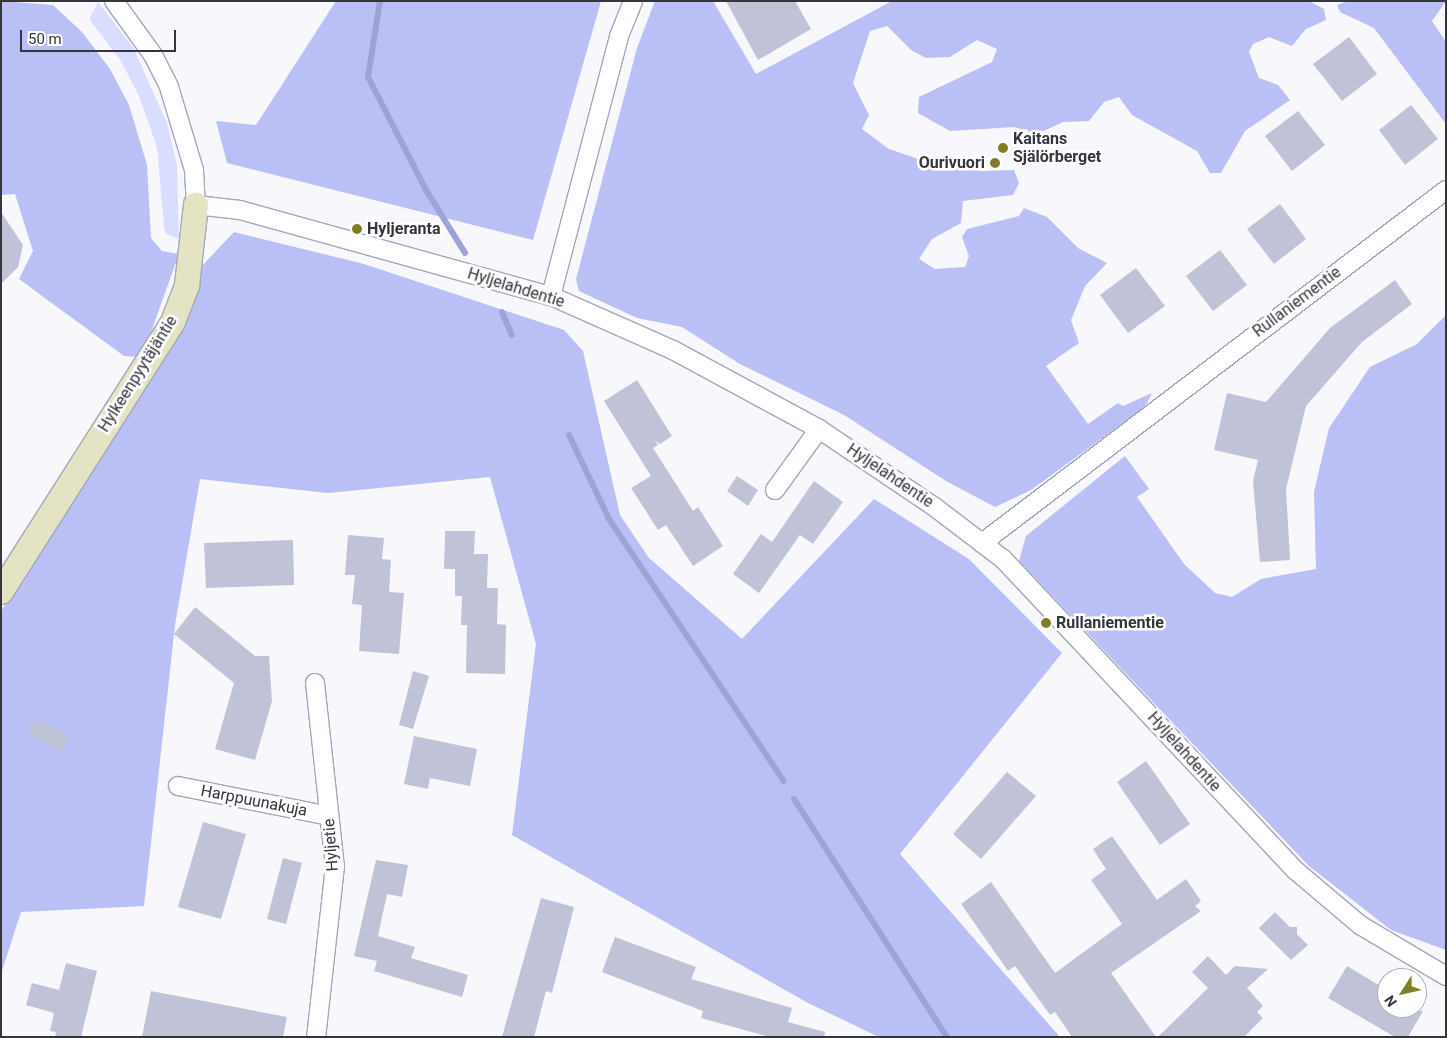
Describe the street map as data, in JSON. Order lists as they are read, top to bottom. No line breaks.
{"streets":{"street":["Hyljelahdentie","Rullaniementie","Hylkeenpyytäjäntie","Harppuunakuja","Hyljetie"]},"crossings":[["Hyljelahdentie","Rullaniementie"],["Hyljelahdentie","Hylkeenpyytäjäntie"],["Harppuunakuja","Hyljetie"]],"places":["Kaitans Själörberget","Ourivuori","Hyljeranta","Rullaniementie"],"scale_bar":"50 m","north":"bottom left"}
